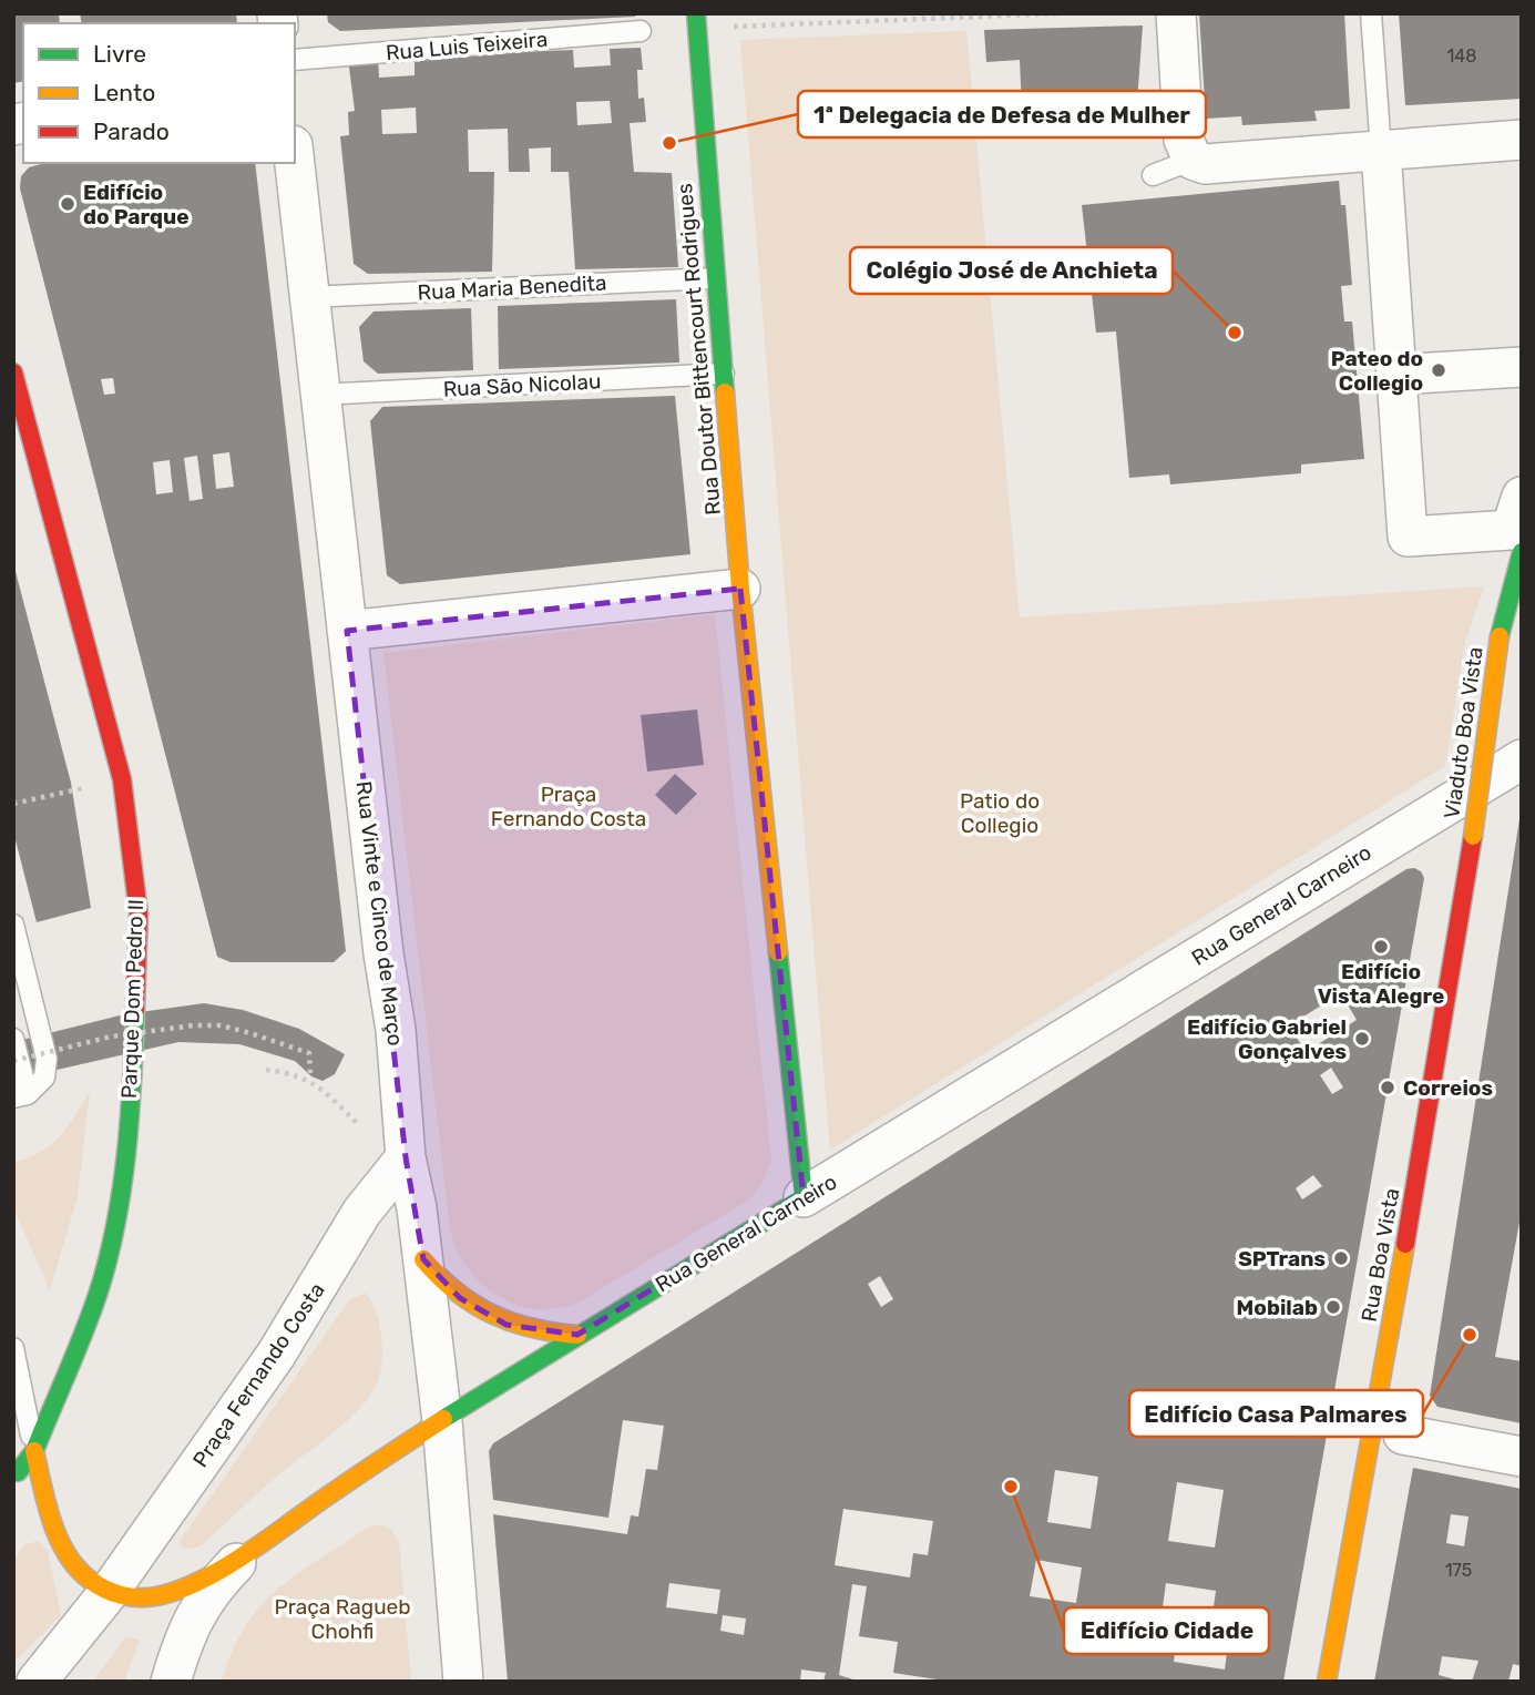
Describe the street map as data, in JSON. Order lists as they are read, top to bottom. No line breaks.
{"streets":{"street":["Rua Doutor Bittencourt Rodrigues","Viaduto Boa Vista","Rua General Carneiro","Rua Vinte e Cinco de Março","Parque Dom Pedro II","Rua Boa Vista","Praça Fernando Costa"],"lane":["Rua Luis Teixeira","Rua Maria Benedita","Rua São Nicolau"]},"crossings":[["Rua Maria Benedita","Rua Doutor Bittencourt Rodrigues"],["Rua Maria Benedita","Rua Vinte e Cinco de Março"],["Rua Doutor Bittencourt Rodrigues","Rua São Nicolau"],["Rua São Nicolau","Rua Vinte e Cinco de Março"],["Viaduto Boa Vista","Rua Boa Vista"],["Rua General Carneiro","Rua Vinte e Cinco de Março"],["Rua General Carneiro","Parque Dom Pedro II"],["Rua General Carneiro","Praça Fernando Costa"],["Rua Vinte e Cinco de Março","Praça Fernando Costa"]],"parks":["Praça Fernando Costa","Patio do Collegio","Praça Ragueb Chohfi"],"places":["1ª Delegacia de Defesa de Mulher","Edifício do Parque","Colégio José de Anchieta","Pateo do Collegio","Edifício Vista Alegre","Edifício Gabriel Gonçalves","Correios","SPTrans","Mobilab","Edifício Casa Palmares","Edifício Cidade"],"house_numbers":["148","175"],"legend":["Livre","Lento","Parado"]}
